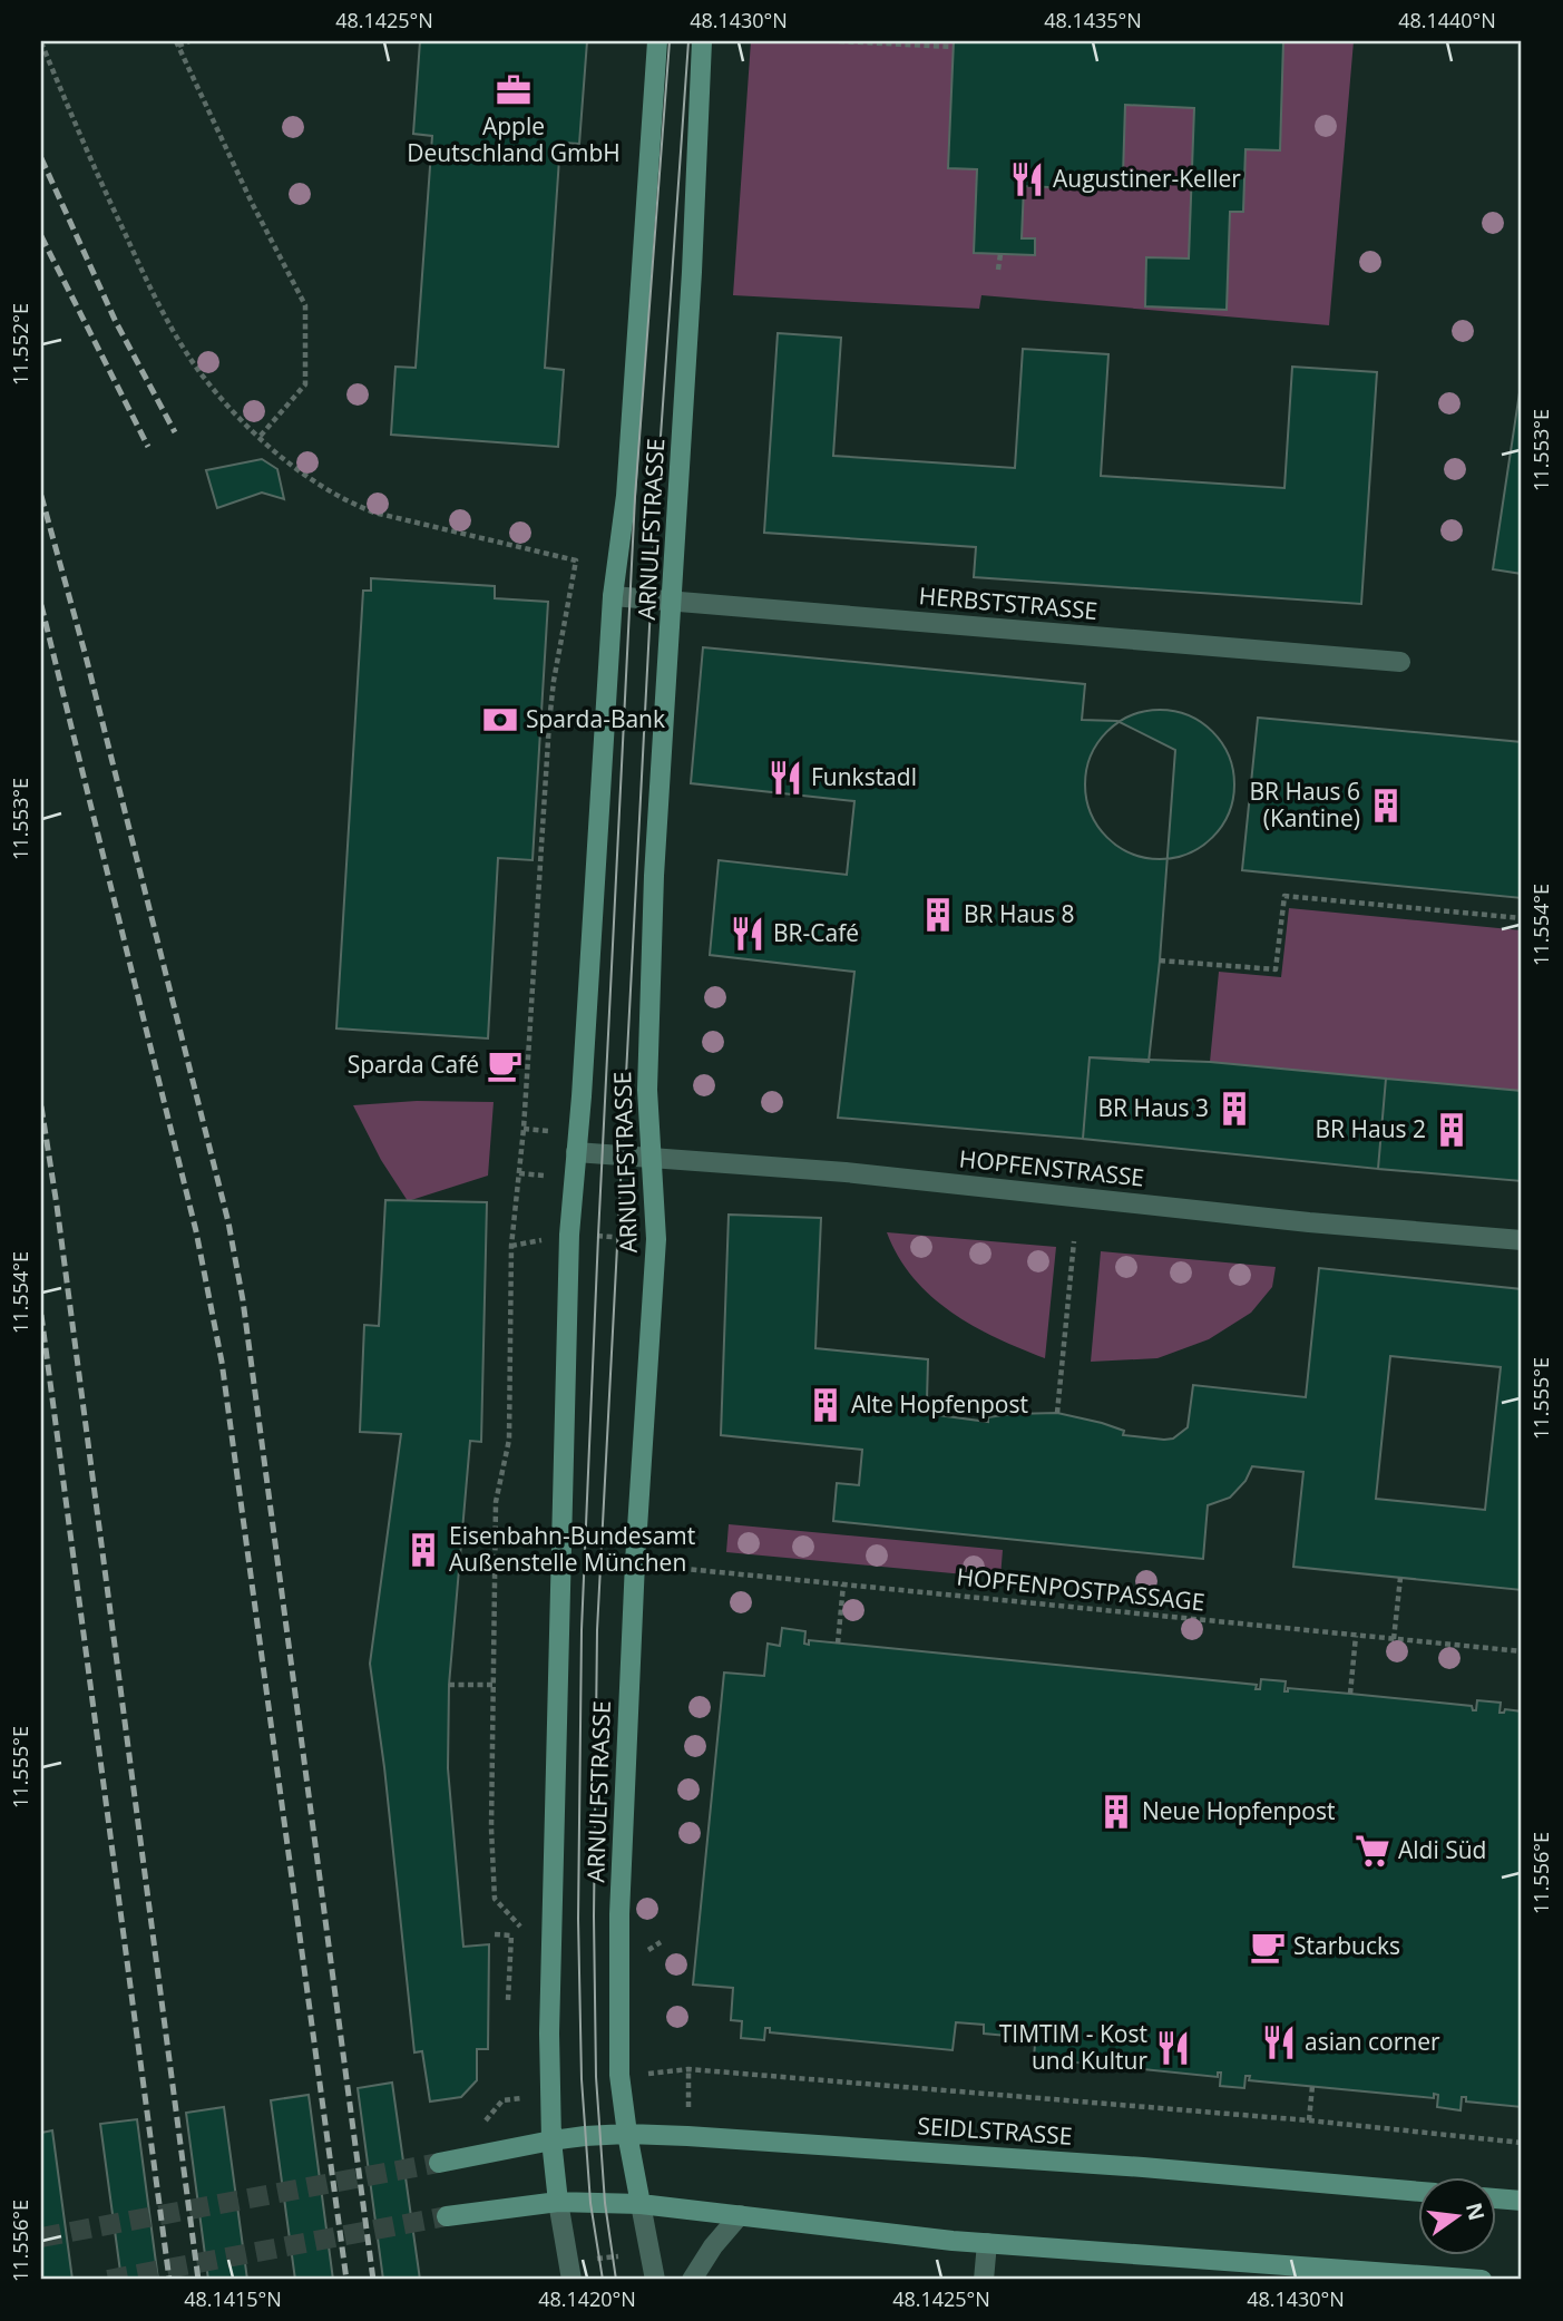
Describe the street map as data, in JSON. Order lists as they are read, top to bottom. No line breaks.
{"streets":{"street":["ARNULFSTRASSE","HERBSTSTRASSE","HOPFENSTRASSE","SEIDLSTRASSE"],"path":["HOPFENPOSTPASSAGE"]},"crossings":[["ARNULFSTRASSE","HERBSTSTRASSE"],["ARNULFSTRASSE","HOPFENSTRASSE"],["ARNULFSTRASSE","HOPFENPOSTPASSAGE"],["ARNULFSTRASSE","SEIDLSTRASSE"]],"places":{"office":["Apple Deutschland GmbH"],"restaurant":["Augustiner-Keller","Funkstadl","BR-Café","asian corner","TIMTIM - Kost und Kultur"],"bank":["Sparda-Bank"],"building":["BR Haus 6 (Kantine)","BR Haus 8","BR Haus 3","BR Haus 2","Alte Hopfenpost","Eisenbahn-Bundesamt Außenstelle München","Neue Hopfenpost"],"cafe":["Sparda Café","Starbucks"],"supermarket":["Aldi Süd"]},"north":"right","coordinates":["48.1425°N","48.1430°N","48.1435°N","48.1440°N","11.552°E","11.553°E","11.554°E","11.555°E","11.556°E","48.1415°N","48.1420°N"]}
